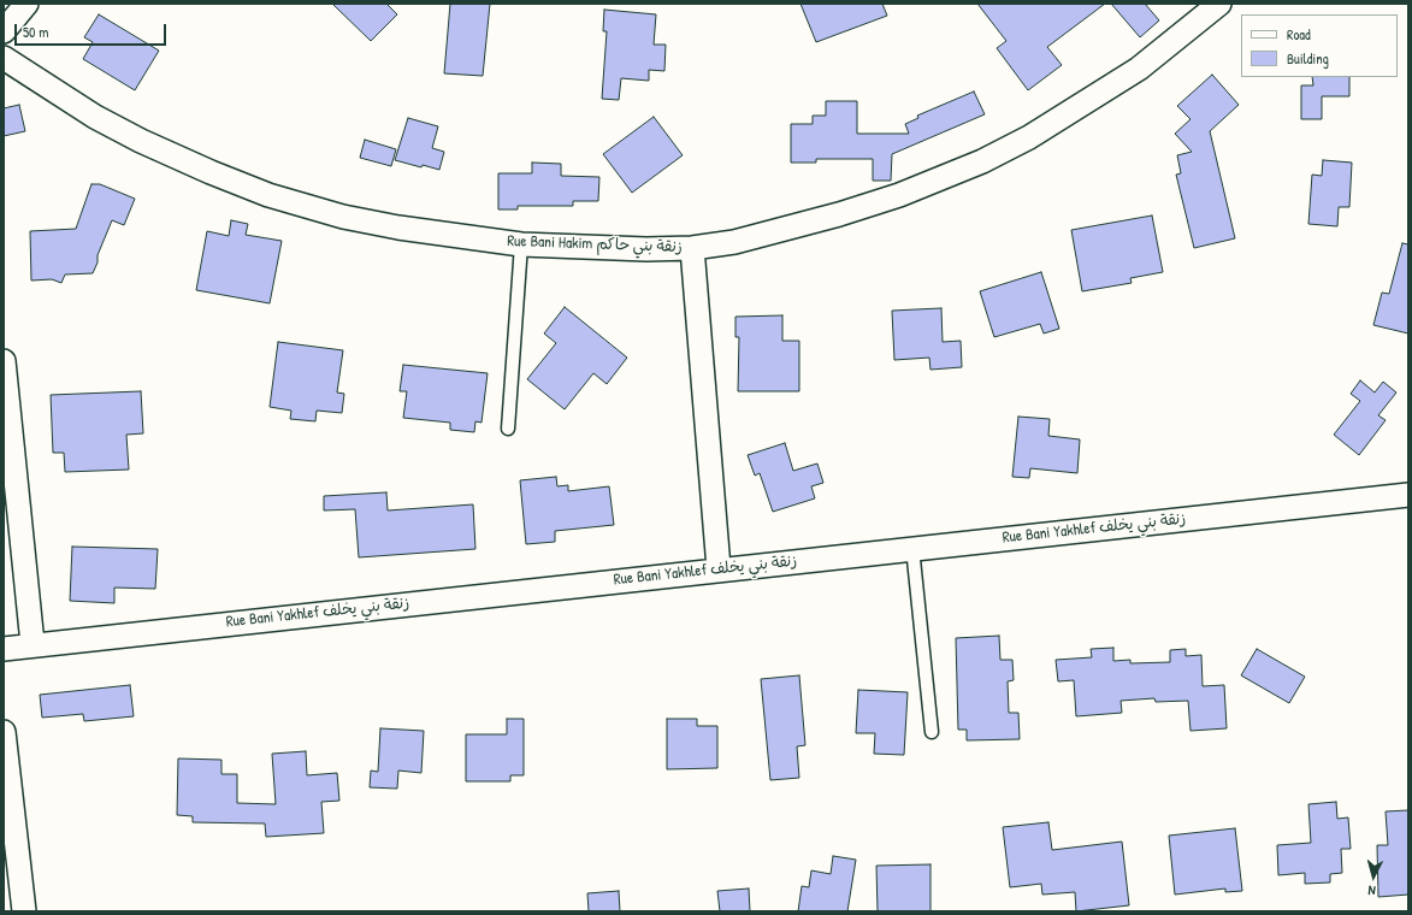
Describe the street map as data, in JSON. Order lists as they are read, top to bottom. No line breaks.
{"streets":{"street":["Rue Bani Hakim زنقة بني حاكم","Rue Bani Yakhlef زنقة بني يخلف"]},"legend":["Road","Building"],"scale_bar":"50 m","north":"bottom"}
